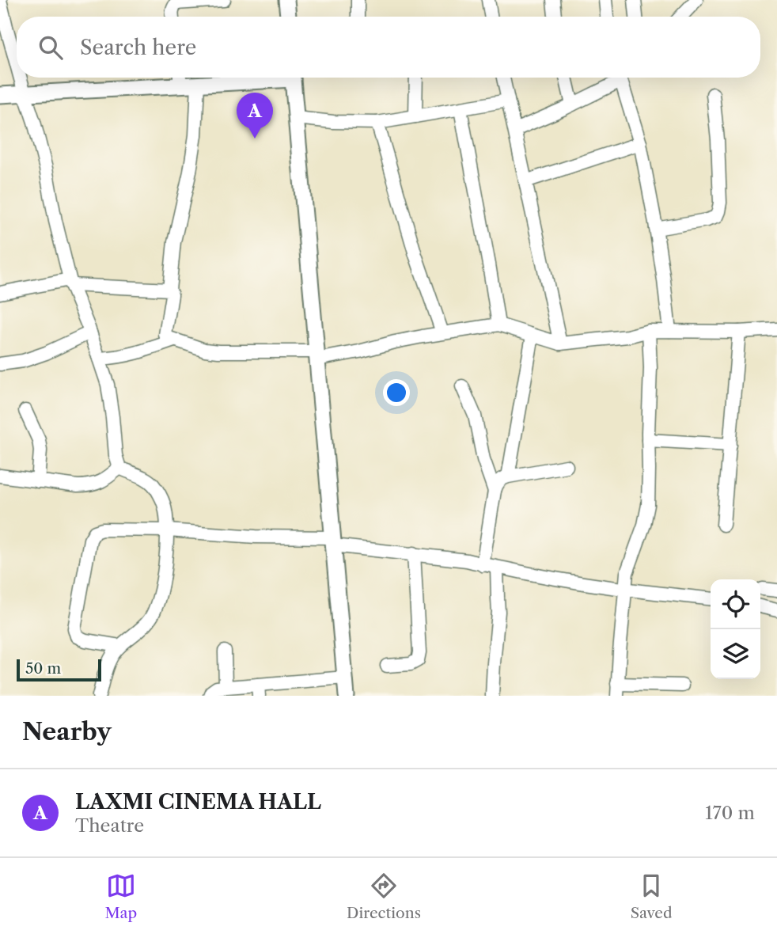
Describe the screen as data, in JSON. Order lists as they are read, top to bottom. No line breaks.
{"scale_bar":"50 m","page":{"search":"Search here","pins":"A","scale":"50 m","heading":"Nearby","list":[{"mark":"A","name":"LAXMI CINEMA HALL","note":"Theatre","value":"170 m"}],"nav":["Map","Directions","Saved"]}}
